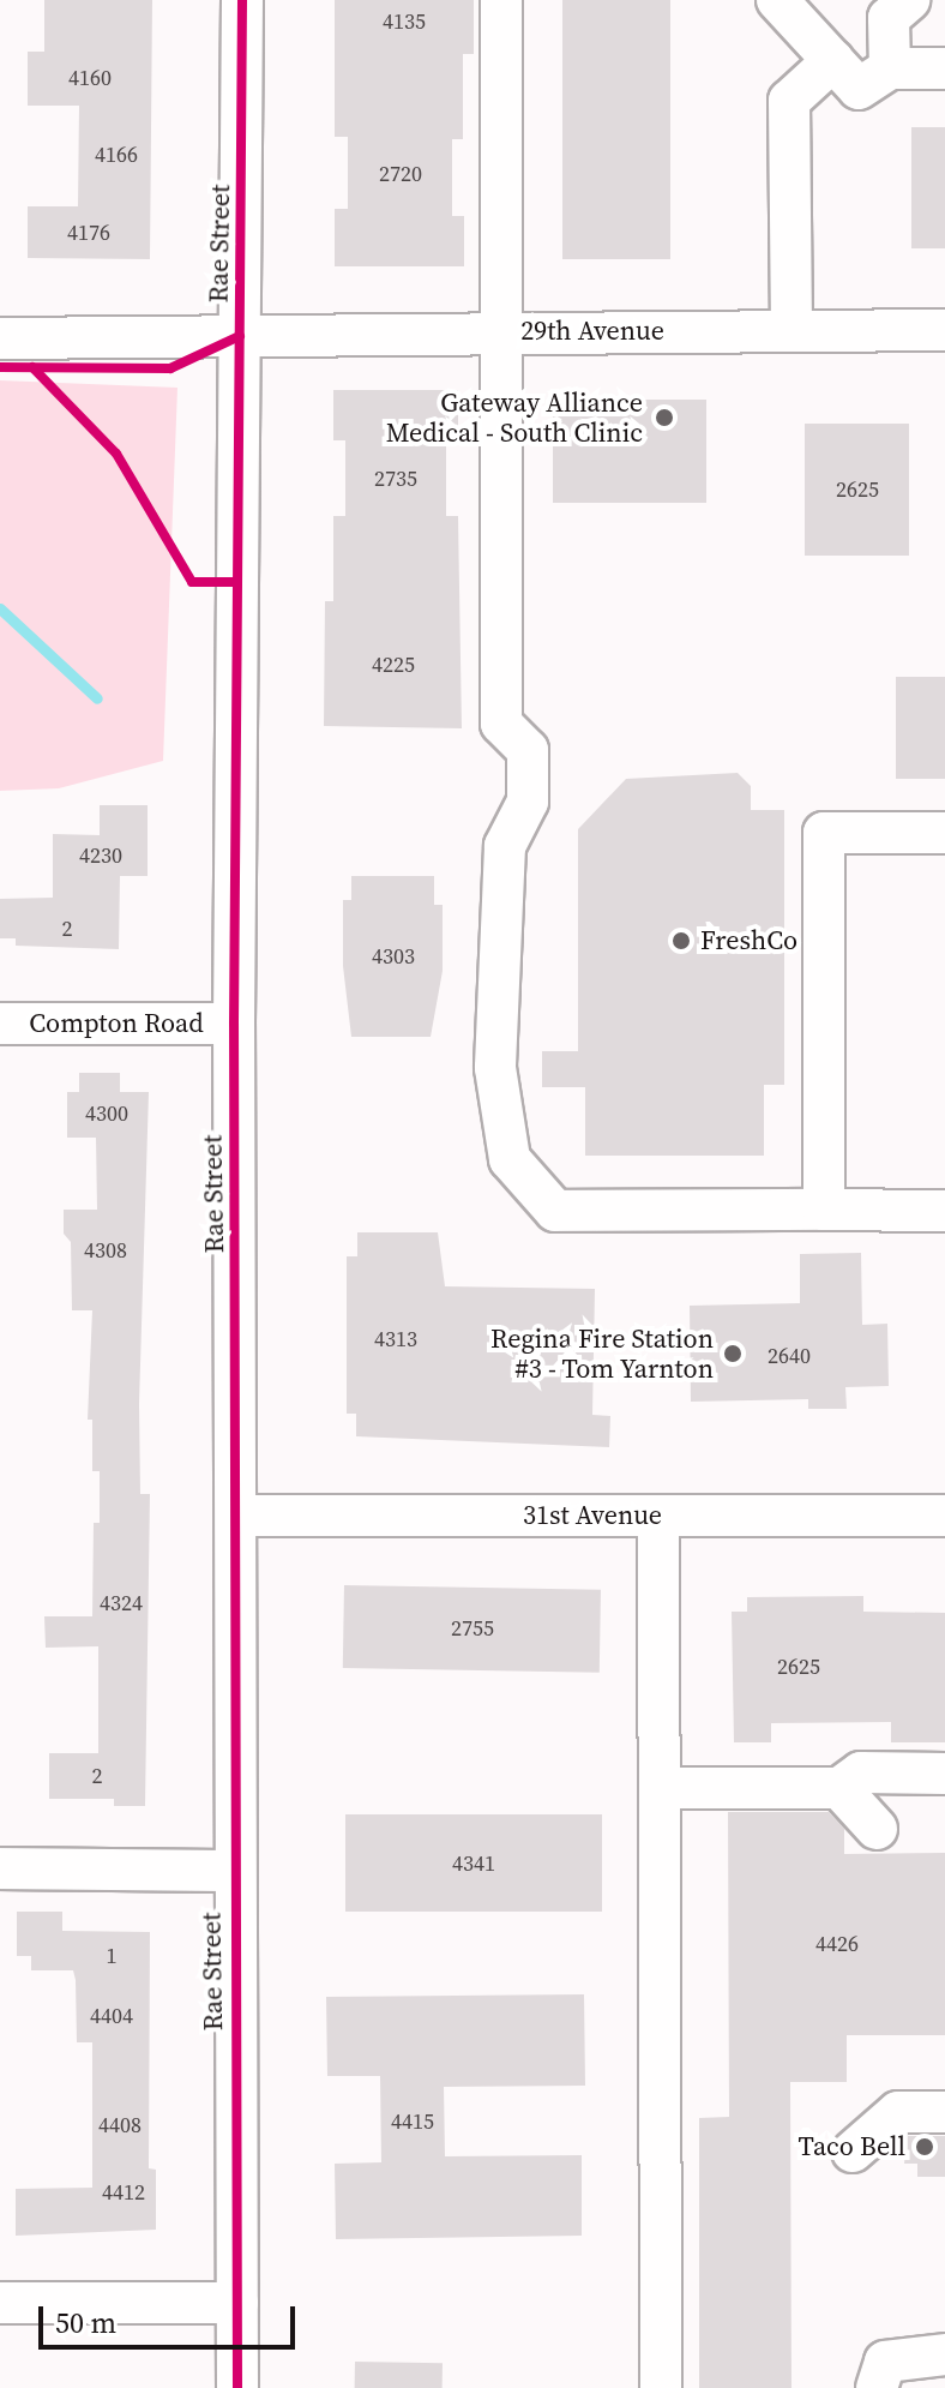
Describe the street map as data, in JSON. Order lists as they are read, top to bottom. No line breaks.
{"streets":{"street":["Rae Street","29th Avenue","Compton Road","31st Avenue"]},"crossings":[["Rae Street","29th Avenue"],["Rae Street","Compton Road"],["Rae Street","31st Avenue"]],"places":["Gateway Alliance Medical - South Clinic","FreshCo","Regina Fire Station #3 - Tom Yarnton","Taco Bell"],"house_numbers":["4135","4160","4166","2720","4176","2735","2625","4225","4230","2","4303","4300","4308","4313","2640","4324","2755","2625","2","4341","4426","1","4404","4415","4408","4412"],"scale_bar":"50 m"}
